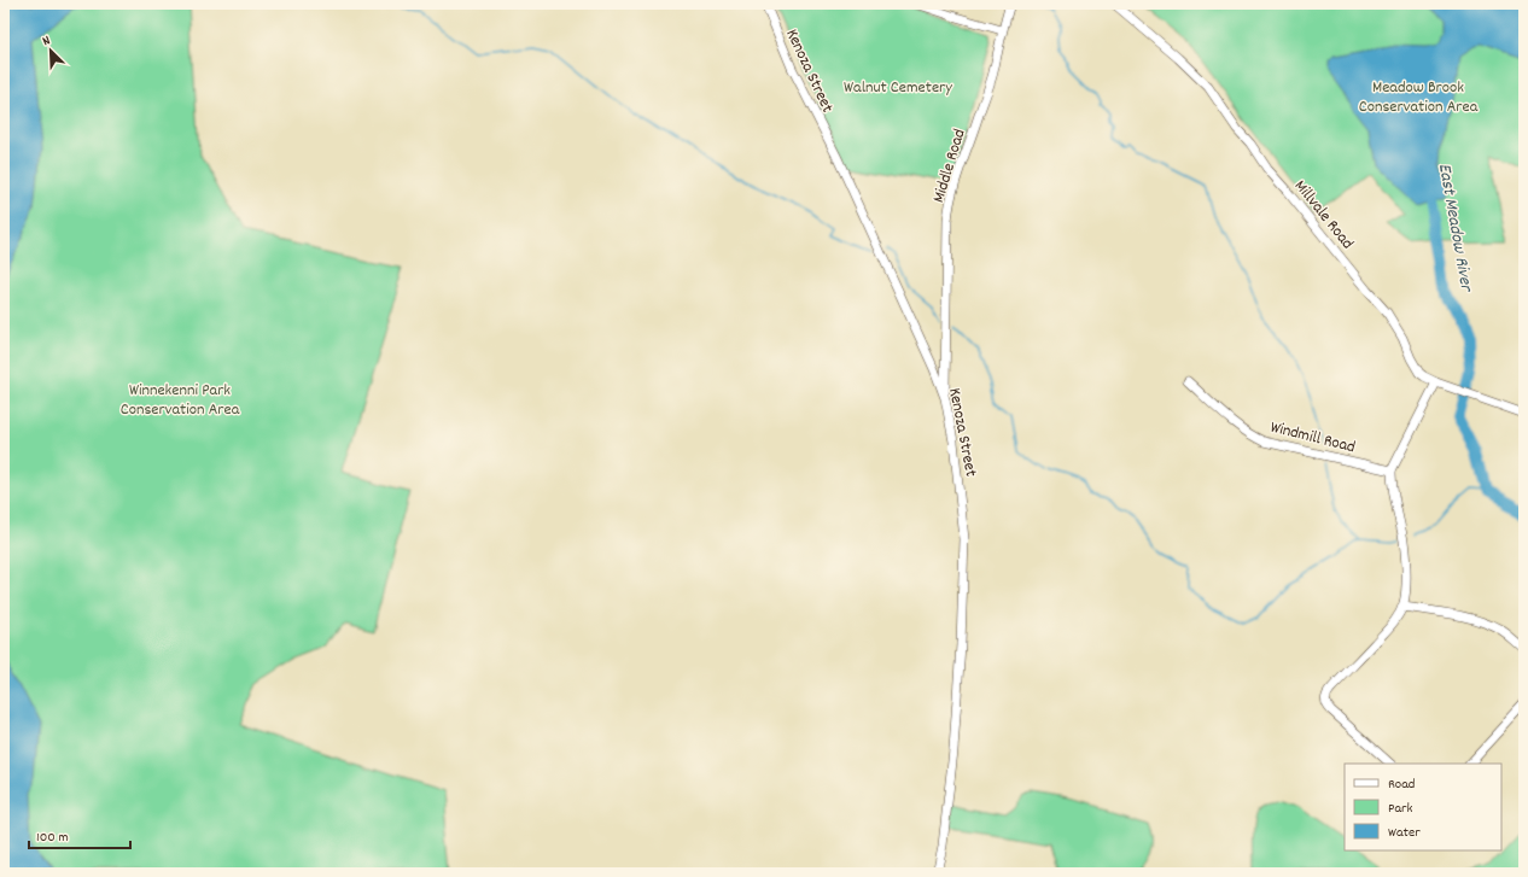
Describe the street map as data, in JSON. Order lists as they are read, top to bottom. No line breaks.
{"streets":{"street":["Kenoza Street","Middle Road","Millvale Road","Windmill Road"]},"crossings":[["Kenoza Street","Middle Road"]],"water":["East Meadow River"],"parks":["Walnut Cemetery","Meadow Brook Conservation Area","Winnekenni Park Conservation Area"],"legend":["Road","Park","Water"],"scale_bar":"100 m","north":"top left"}
